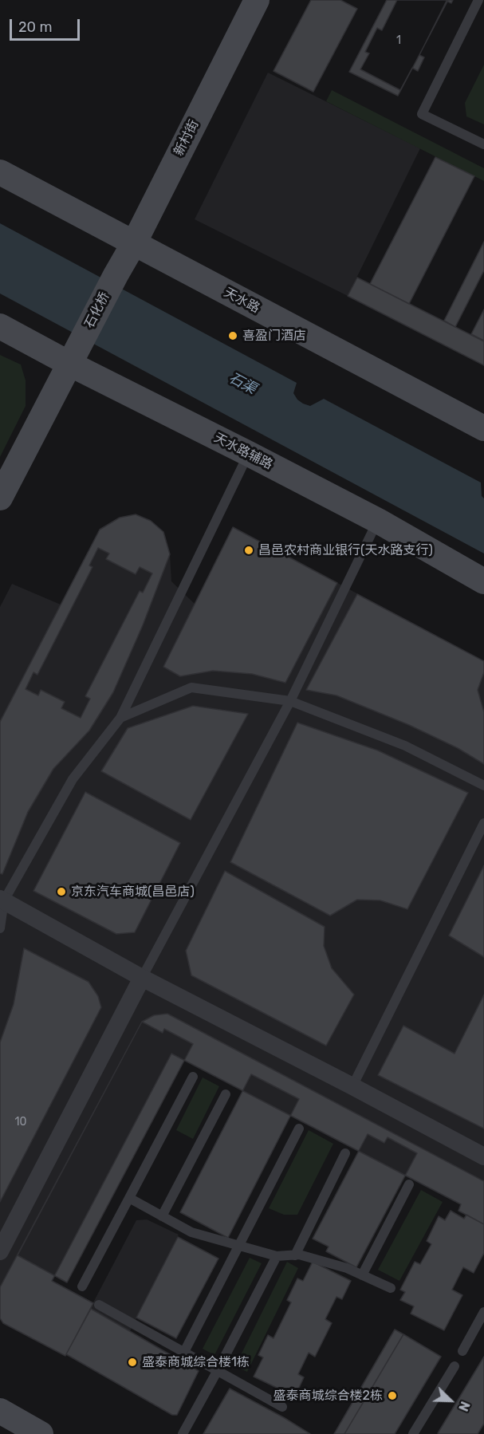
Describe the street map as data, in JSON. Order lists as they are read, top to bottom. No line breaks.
{"streets":{"street":["新村街","天水路","石化桥","天水路辅路"]},"crossings":[["新村街","天水路"],["新村街","石化桥"],["石化桥","天水路辅路"]],"water":["石渠"],"places":["喜盈门酒店","昌邑农村商业银行(天水路支行)","京东汽车商城(昌邑店)","盛泰商城综合楼1栋","盛泰商城综合楼2栋"],"house_numbers":["1","10"],"scale_bar":"20 m","north":"bottom right"}
